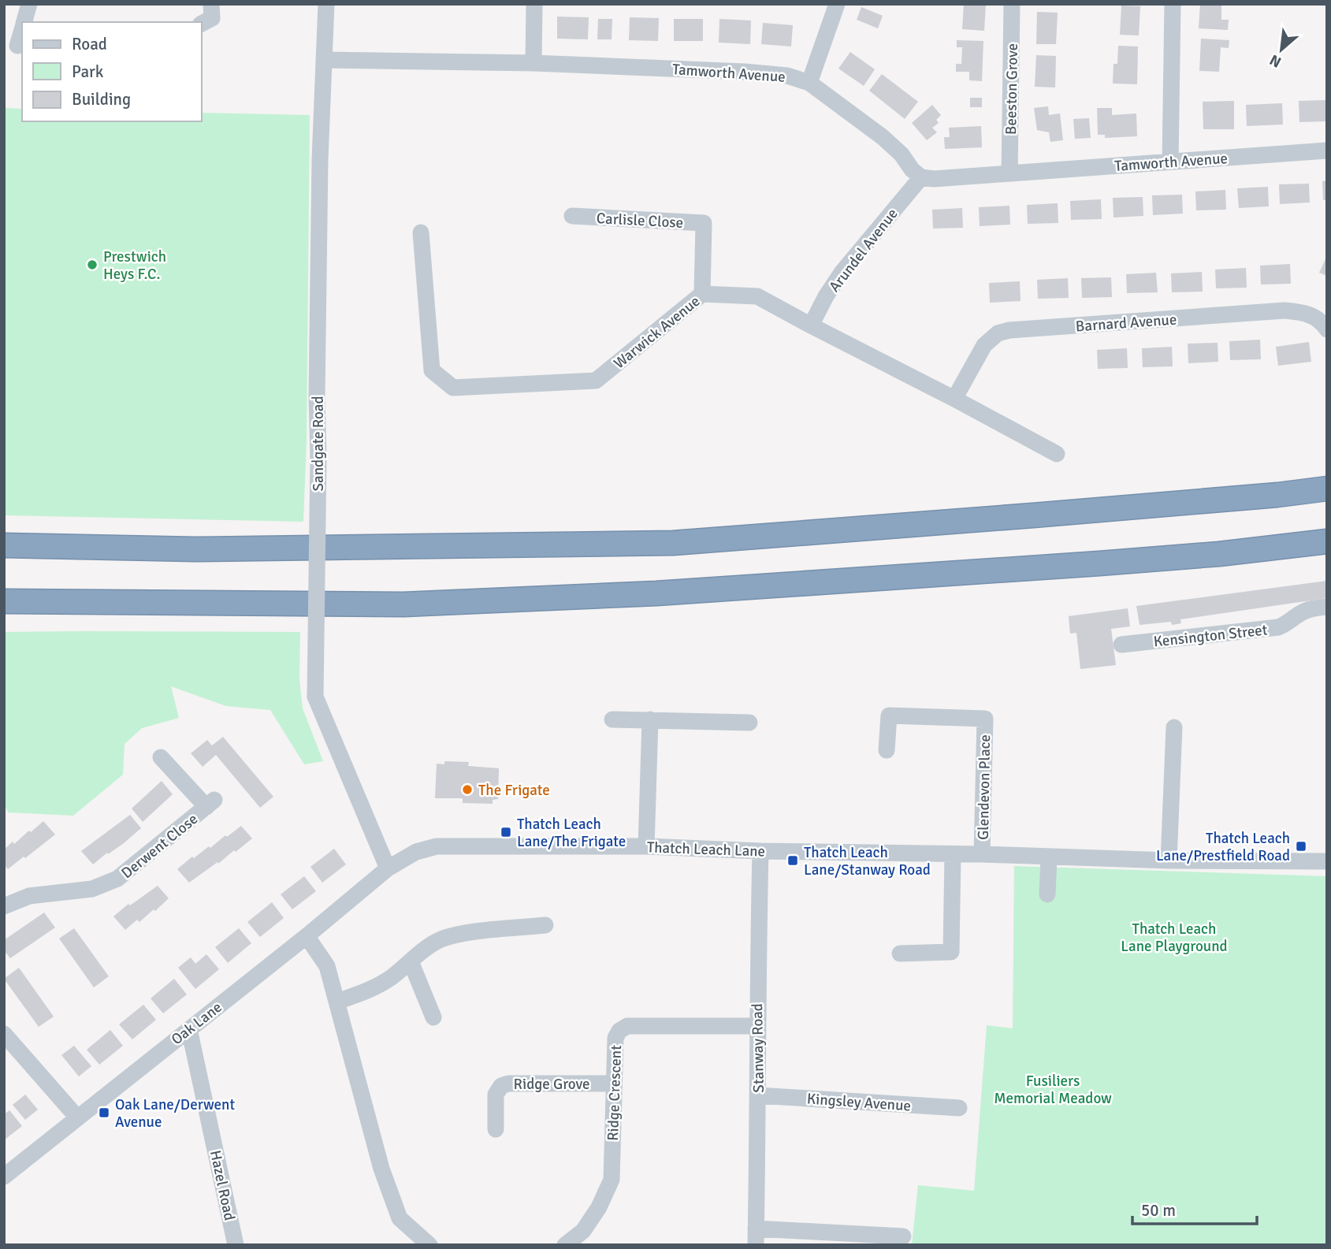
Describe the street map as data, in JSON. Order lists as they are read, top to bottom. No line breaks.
{"streets":{"street":["Tamworth Avenue","Beeston Grove","Carlisle Close","Arundel Avenue","Barnard Avenue","Warwick Avenue","Sandgate Road","Kensington Street","Glendevon Place","Derwent Close","Thatch Leach Lane","Oak Lane","Stanway Road","Ridge Grove","Ridge Crescent","Kingsley Avenue","Hazel Road"]},"crossings":[["Tamworth Avenue","Beeston Grove"],["Tamworth Avenue","Arundel Avenue"],["Tamworth Avenue","Sandgate Road"],["Carlisle Close","Warwick Avenue"],["Arundel Avenue","Warwick Avenue"],["Barnard Avenue","Warwick Avenue"],["Sandgate Road","Thatch Leach Lane"],["Sandgate Road","Oak Lane"],["Glendevon Place","Thatch Leach Lane"],["Thatch Leach Lane","Oak Lane"],["Thatch Leach Lane","Stanway Road"],["Oak Lane","Hazel Road"],["Stanway Road","Ridge Crescent"],["Stanway Road","Kingsley Avenue"],["Ridge Grove","Ridge Crescent"]],"parks":["Thatch Leach Lane Playground","Fusiliers Memorial Meadow"],"places":{"other":["Prestwich Heys F.C.","The Frigate"],"transit":["Thatch Leach Lane/The Frigate","Thatch Leach Lane/Prestfield Road","Thatch Leach Lane/Stanway Road","Oak Lane/Derwent Avenue"]},"legend":["Road","Park","Building"],"scale_bar":"50 m","north":"bottom left"}
